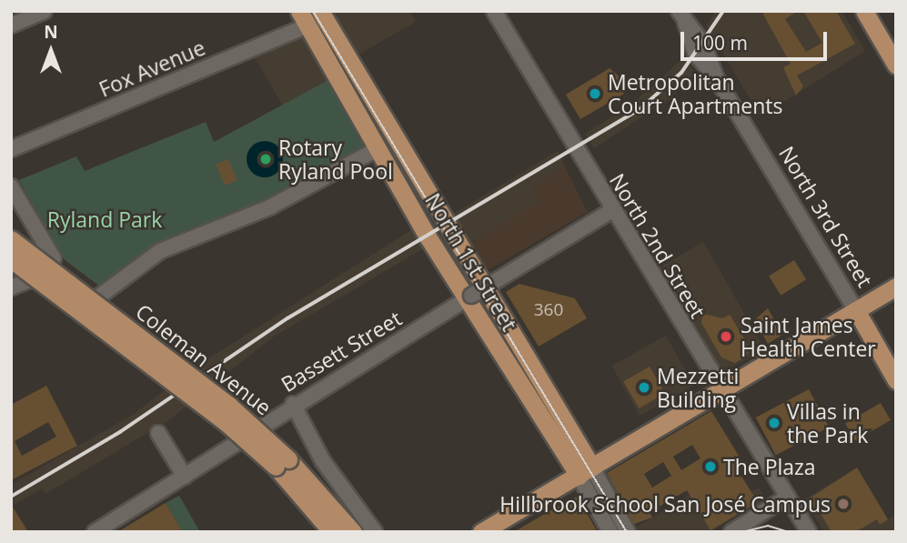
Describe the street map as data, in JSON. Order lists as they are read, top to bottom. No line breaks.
{"streets":{"main road":["North 3rd Street","North 1st Street","Coleman Avenue"],"street":["Fox Avenue","North 2nd Street","Bassett Street"]},"crossings":[["Fox Avenue","North 1st Street"],["North 2nd Street","Bassett Street"],["North 1st Street","Bassett Street"]],"parks":["Ryland Park"],"places":["Metropolitan Court Apartments","Rotary Ryland Pool","Saint James Health Center","Mezzetti Building","Villas in the Park","The Plaza","Hillbrook School San José Campus"],"house_numbers":["360"],"scale_bar":"100 m","north":"top"}
